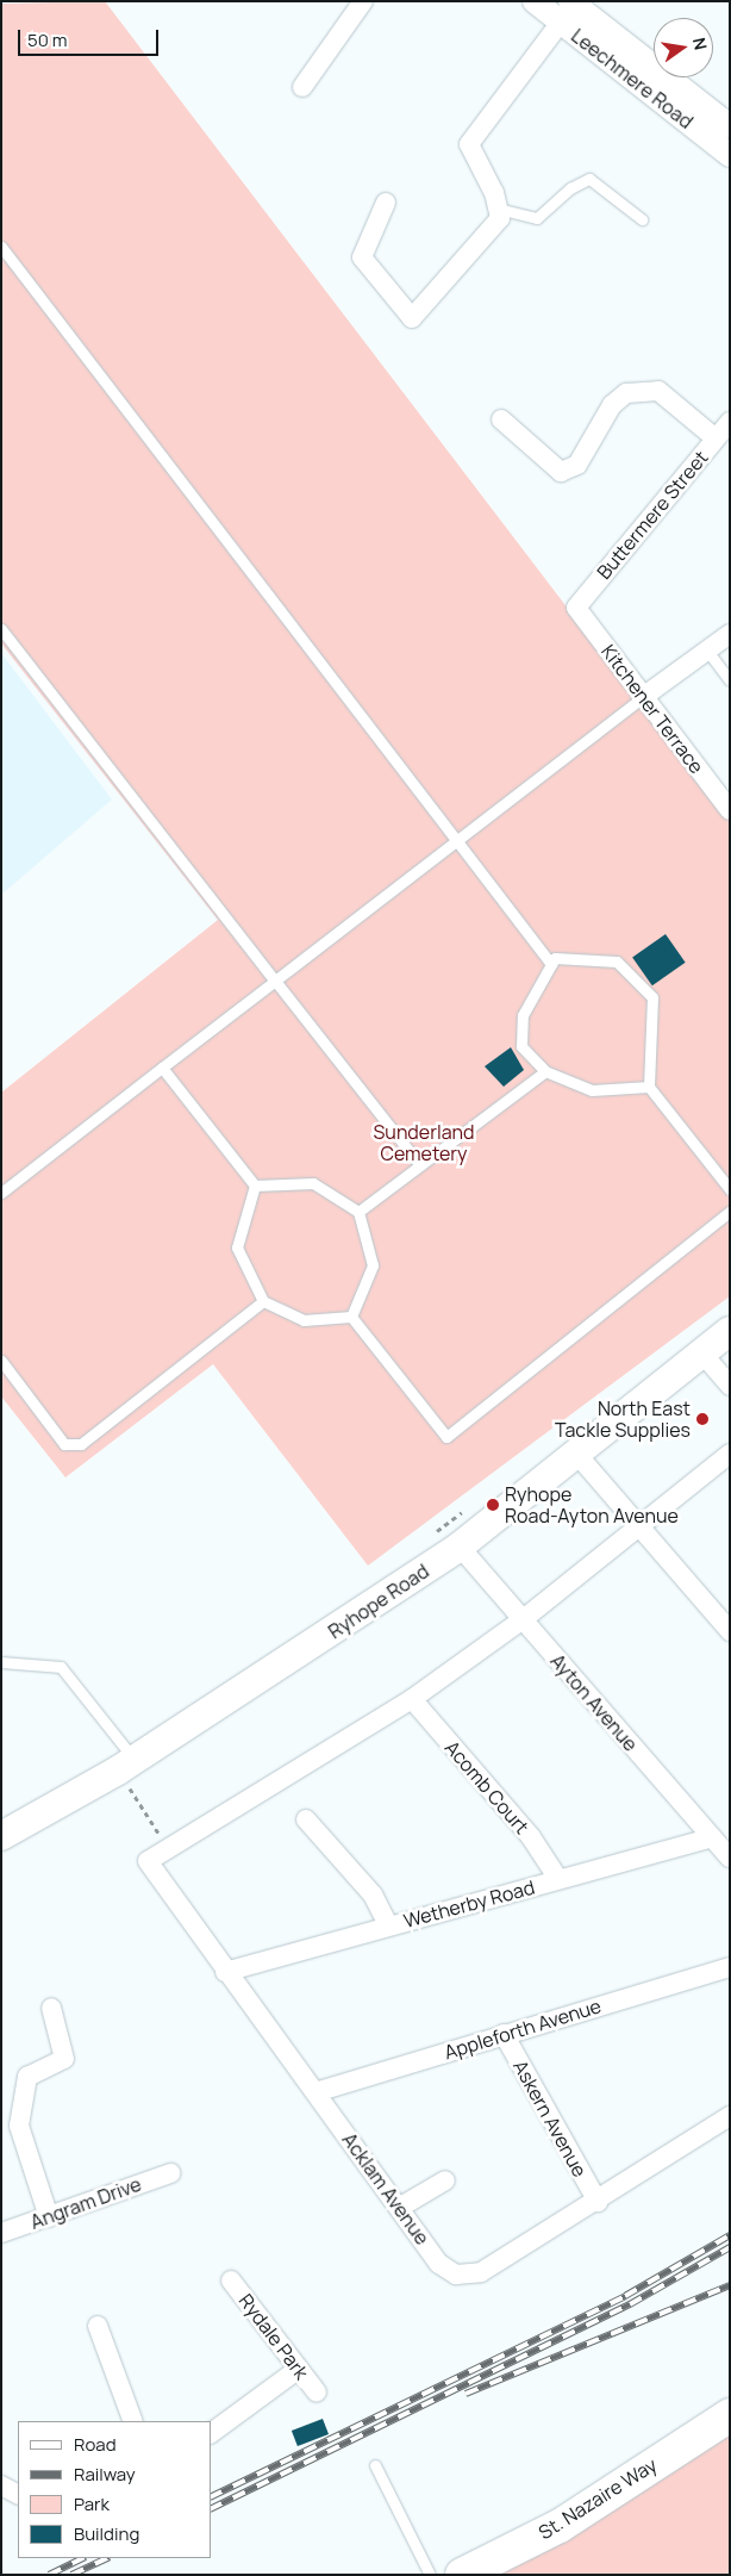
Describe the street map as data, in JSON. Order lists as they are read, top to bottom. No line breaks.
{"streets":{"highway":["St. Nazaire Way"],"main road":["Ryhope Road"],"street":["Leechmere Road","Buttermere Street","Kitchener Terrace","Ayton Avenue","Acomb Court","Wetherby Road","Appleforth Avenue","Askern Avenue","Acklam Avenue","Angram Drive","Rydale Park"]},"crossings":[["Buttermere Street","Kitchener Terrace"],["Ryhope Road","Ayton Avenue"],["Ayton Avenue","Wetherby Road"],["Acomb Court","Wetherby Road"],["Wetherby Road","Acklam Avenue"],["Appleforth Avenue","Askern Avenue"],["Appleforth Avenue","Acklam Avenue"],["Askern Avenue","Acklam Avenue"]],"parks":["Sunderland Cemetery"],"places":["North East Tackle Supplies","Ryhope Road-Ayton Avenue"],"legend":["Road","Railway","Park","Building"],"scale_bar":"50 m","north":"right"}
